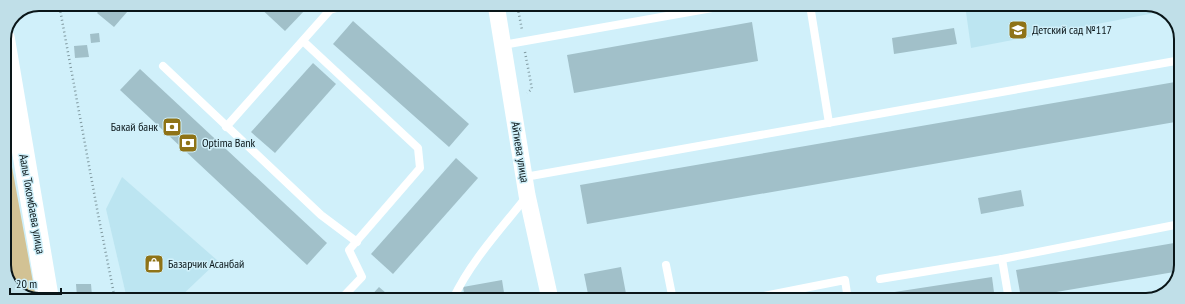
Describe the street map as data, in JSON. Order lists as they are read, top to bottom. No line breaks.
{"streets":{"main road":["Аалы Токомбаева улица"],"street":["Айтиева улица"]},"places":{"school or university":["Детский сад №117"],"bank":["Бакай банк","Optima Bank"],"shop":["Базарчик Асанбай"]},"scale_bar":"20 m"}
